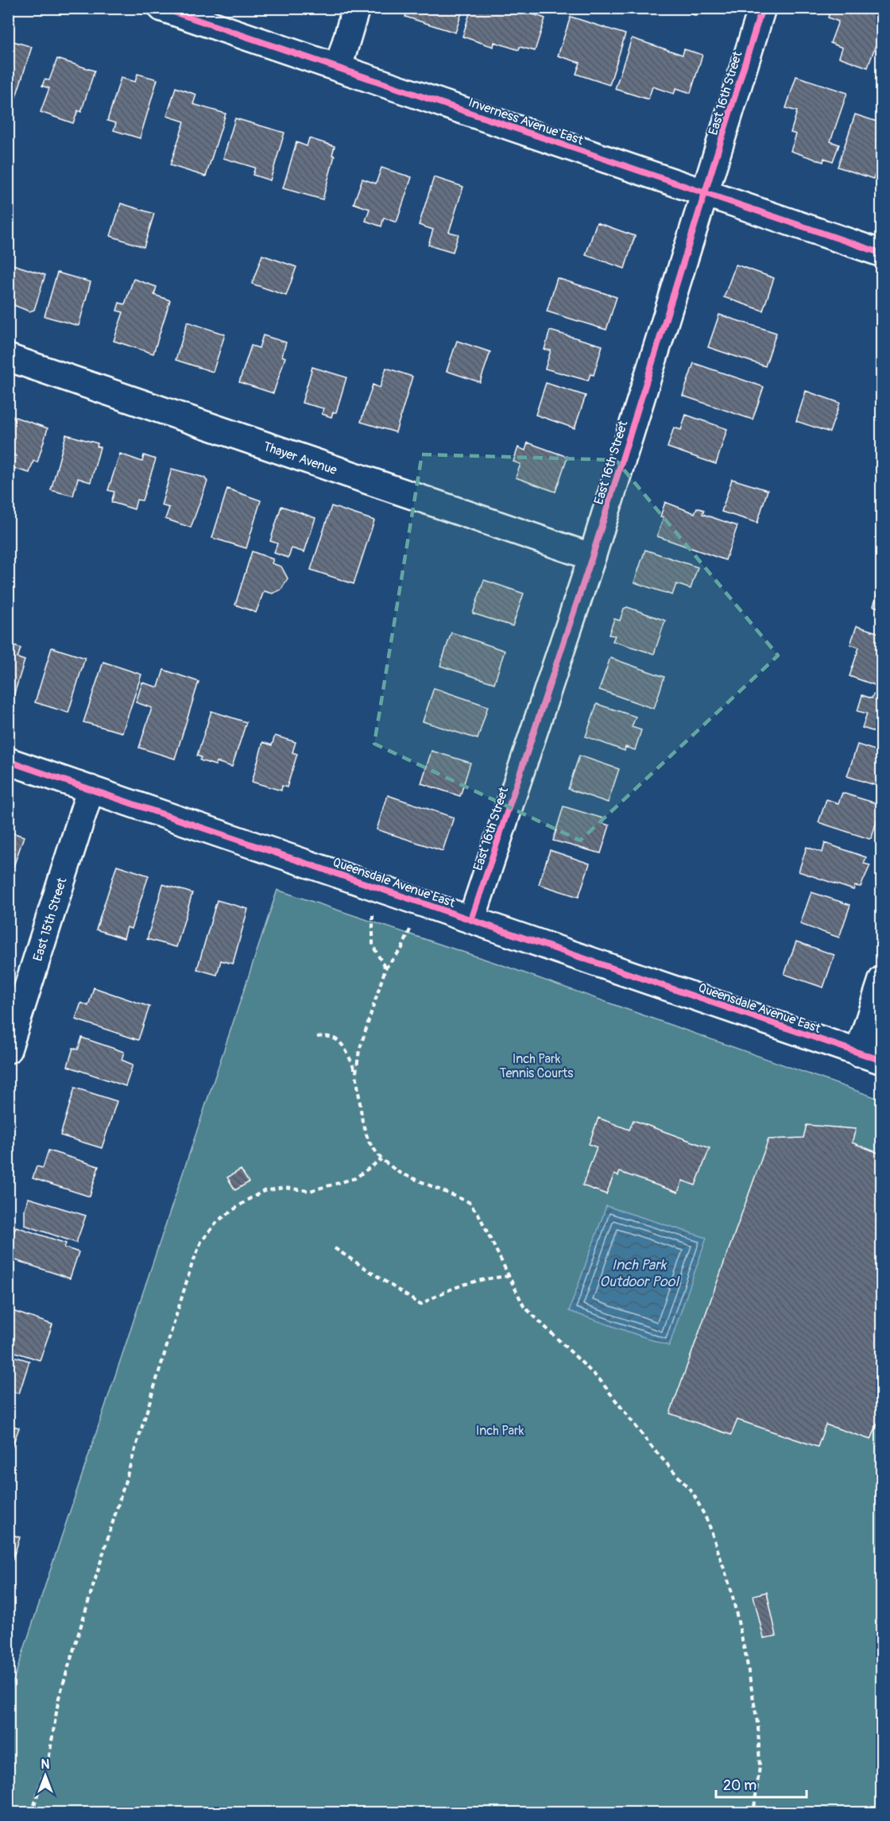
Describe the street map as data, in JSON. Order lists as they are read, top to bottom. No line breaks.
{"streets":{"street":["East 16th Street","Inverness Avenue East","Thayer Avenue","Queensdale Avenue East","East 15th Street"]},"crossings":[["East 16th Street","Inverness Avenue East"],["East 16th Street","Thayer Avenue"],["East 16th Street","Queensdale Avenue East"],["Queensdale Avenue East","East 15th Street"]],"water":["Inch Park Outdoor Pool"],"parks":["Inch Park Tennis Courts","Inch Park"],"scale_bar":"20 m","north":"top"}
